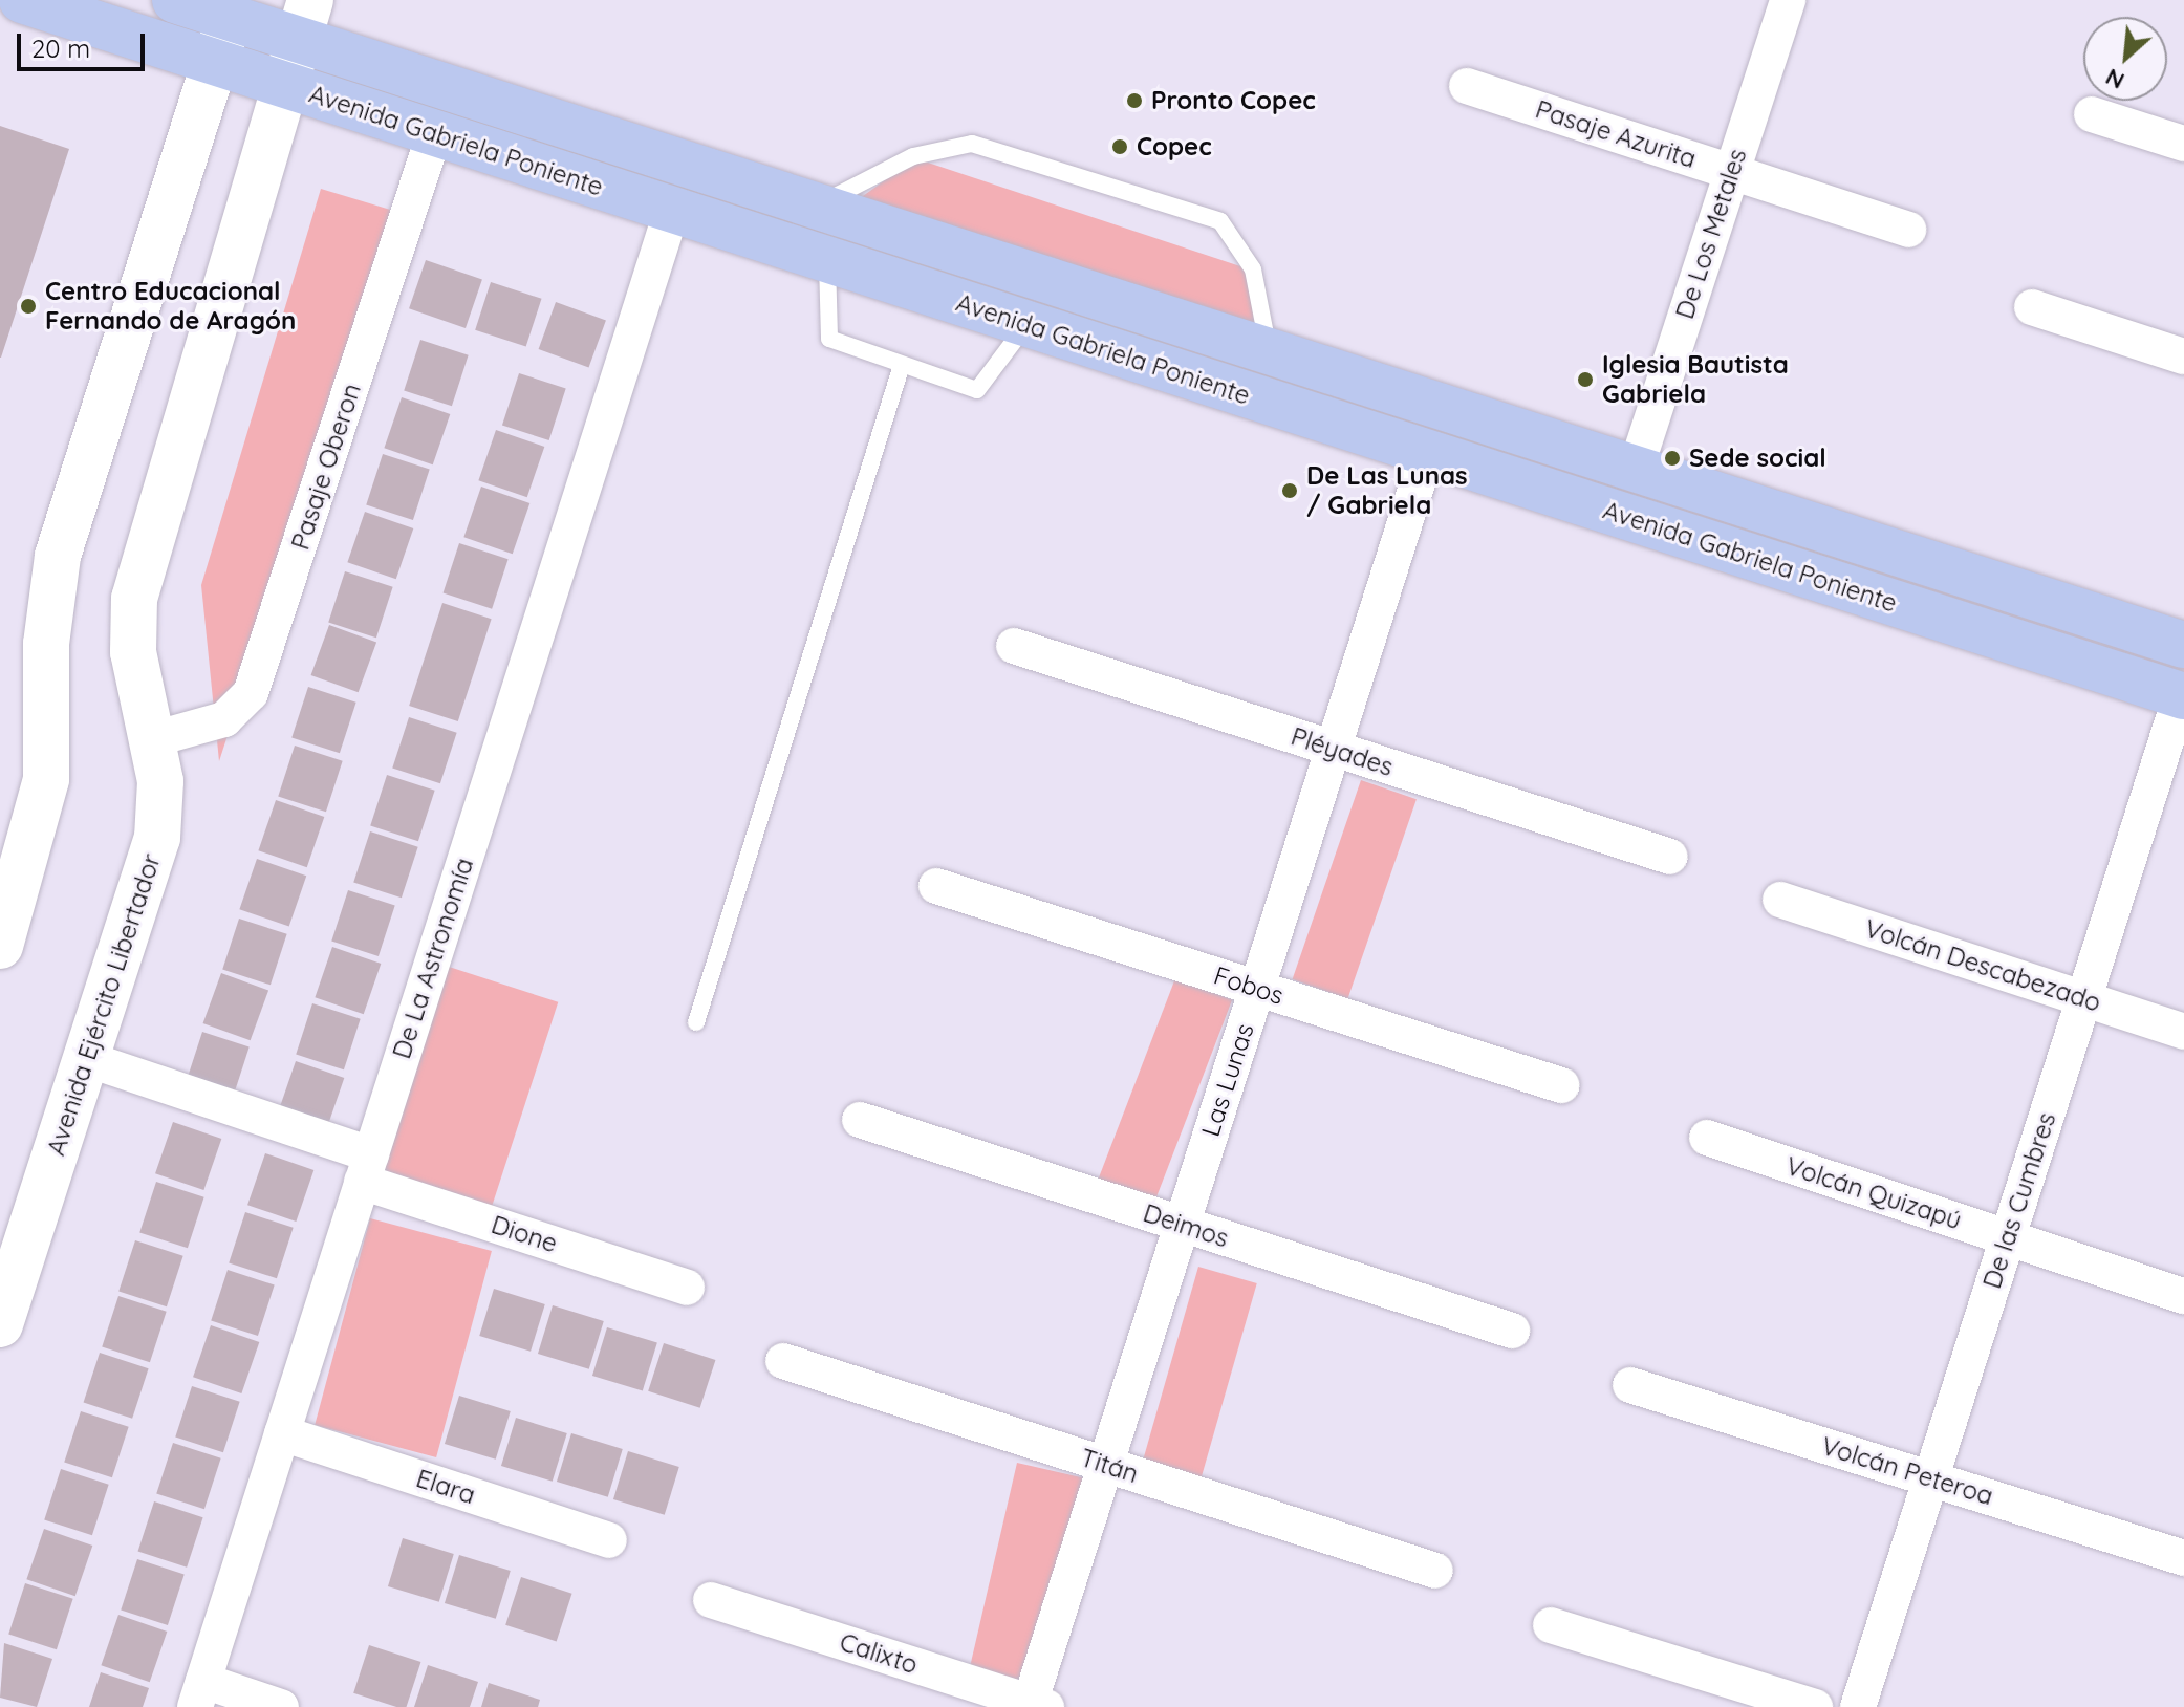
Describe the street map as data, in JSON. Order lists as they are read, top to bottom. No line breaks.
{"streets":{"main road":["Avenida Gabriela Poniente","Avenida Ejército Libertador"],"street":["Pasaje Azurita","De Los Metales","Pasaje Oberon","Pléyades","De La Astronomía","Volcán Descabezado","Fobos","Las Lunas","Volcán Quizapú","De las Cumbres","Deimos","Dione","Titán","Volcán Peteroa","Elara","Calixto"]},"crossings":[["Pasaje Azurita","De Los Metales"],["Avenida Gabriela Poniente","De Los Metales"],["Avenida Gabriela Poniente","Pasaje Oberon"],["Avenida Gabriela Poniente","De La Astronomía"],["Avenida Gabriela Poniente","Avenida Ejército Libertador"],["Avenida Gabriela Poniente","Las Lunas"],["Avenida Gabriela Poniente","De las Cumbres"],["Pasaje Oberon","Avenida Ejército Libertador"],["Pléyades","Las Lunas"],["De La Astronomía","Dione"],["De La Astronomía","Elara"],["Volcán Descabezado","De las Cumbres"],["Fobos","Las Lunas"],["Avenida Ejército Libertador","Dione"],["Las Lunas","Deimos"],["Las Lunas","Titán"],["Las Lunas","Calixto"],["Volcán Quizapú","De las Cumbres"],["De las Cumbres","Volcán Peteroa"]],"places":["Pronto Copec","Copec","Centro Educacional Fernando de Aragón","Iglesia Bautista Gabriela","Sede social","De Las Lunas / Gabriela"],"scale_bar":"20 m","north":"bottom left"}
